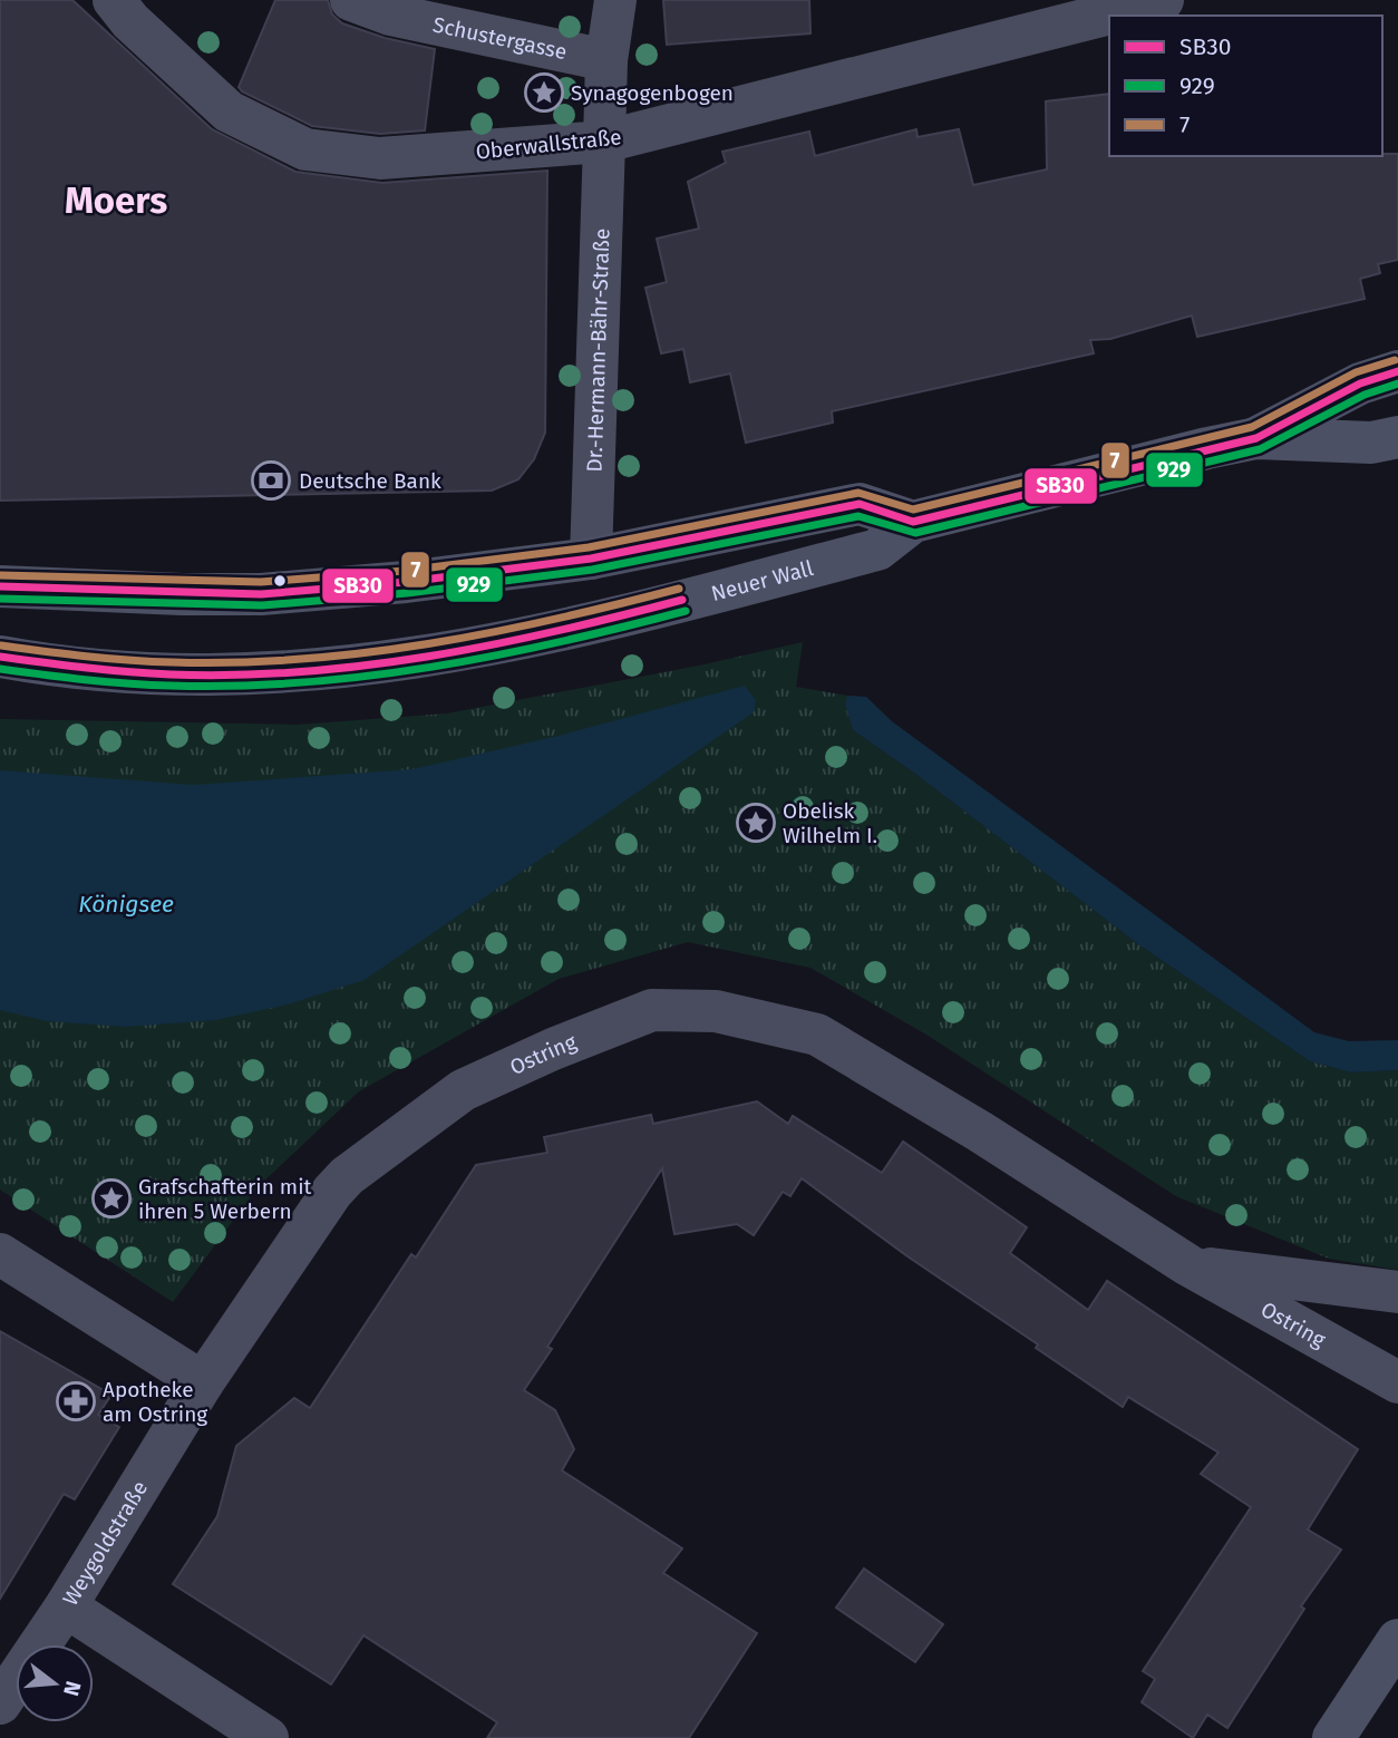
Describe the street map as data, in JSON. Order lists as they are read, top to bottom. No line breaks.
{"streets":{"main road":["Neuer Wall"],"street":["Schustergasse","Oberwallstraße","Dr.-Hermann-Bähr-Straße","Ostring","Weygoldstraße"]},"crossings":[["Schustergasse","Dr.-Hermann-Bähr-Straße"],["Oberwallstraße","Dr.-Hermann-Bähr-Straße"],["Ostring","Weygoldstraße"]],"districts":["Moers"],"water":["Königsee"],"places":{"place":["Synagogenbogen","Obelisk Wilhelm I.","Grafschafterin mit ihren 5 Werbern"],"bank":["Deutsche Bank"],"pharmacy":["Apotheke am Ostring"]},"lines":["transit line 7","transit line SB30","transit line 929"],"legend":["SB30","929","7"],"north":"right"}
